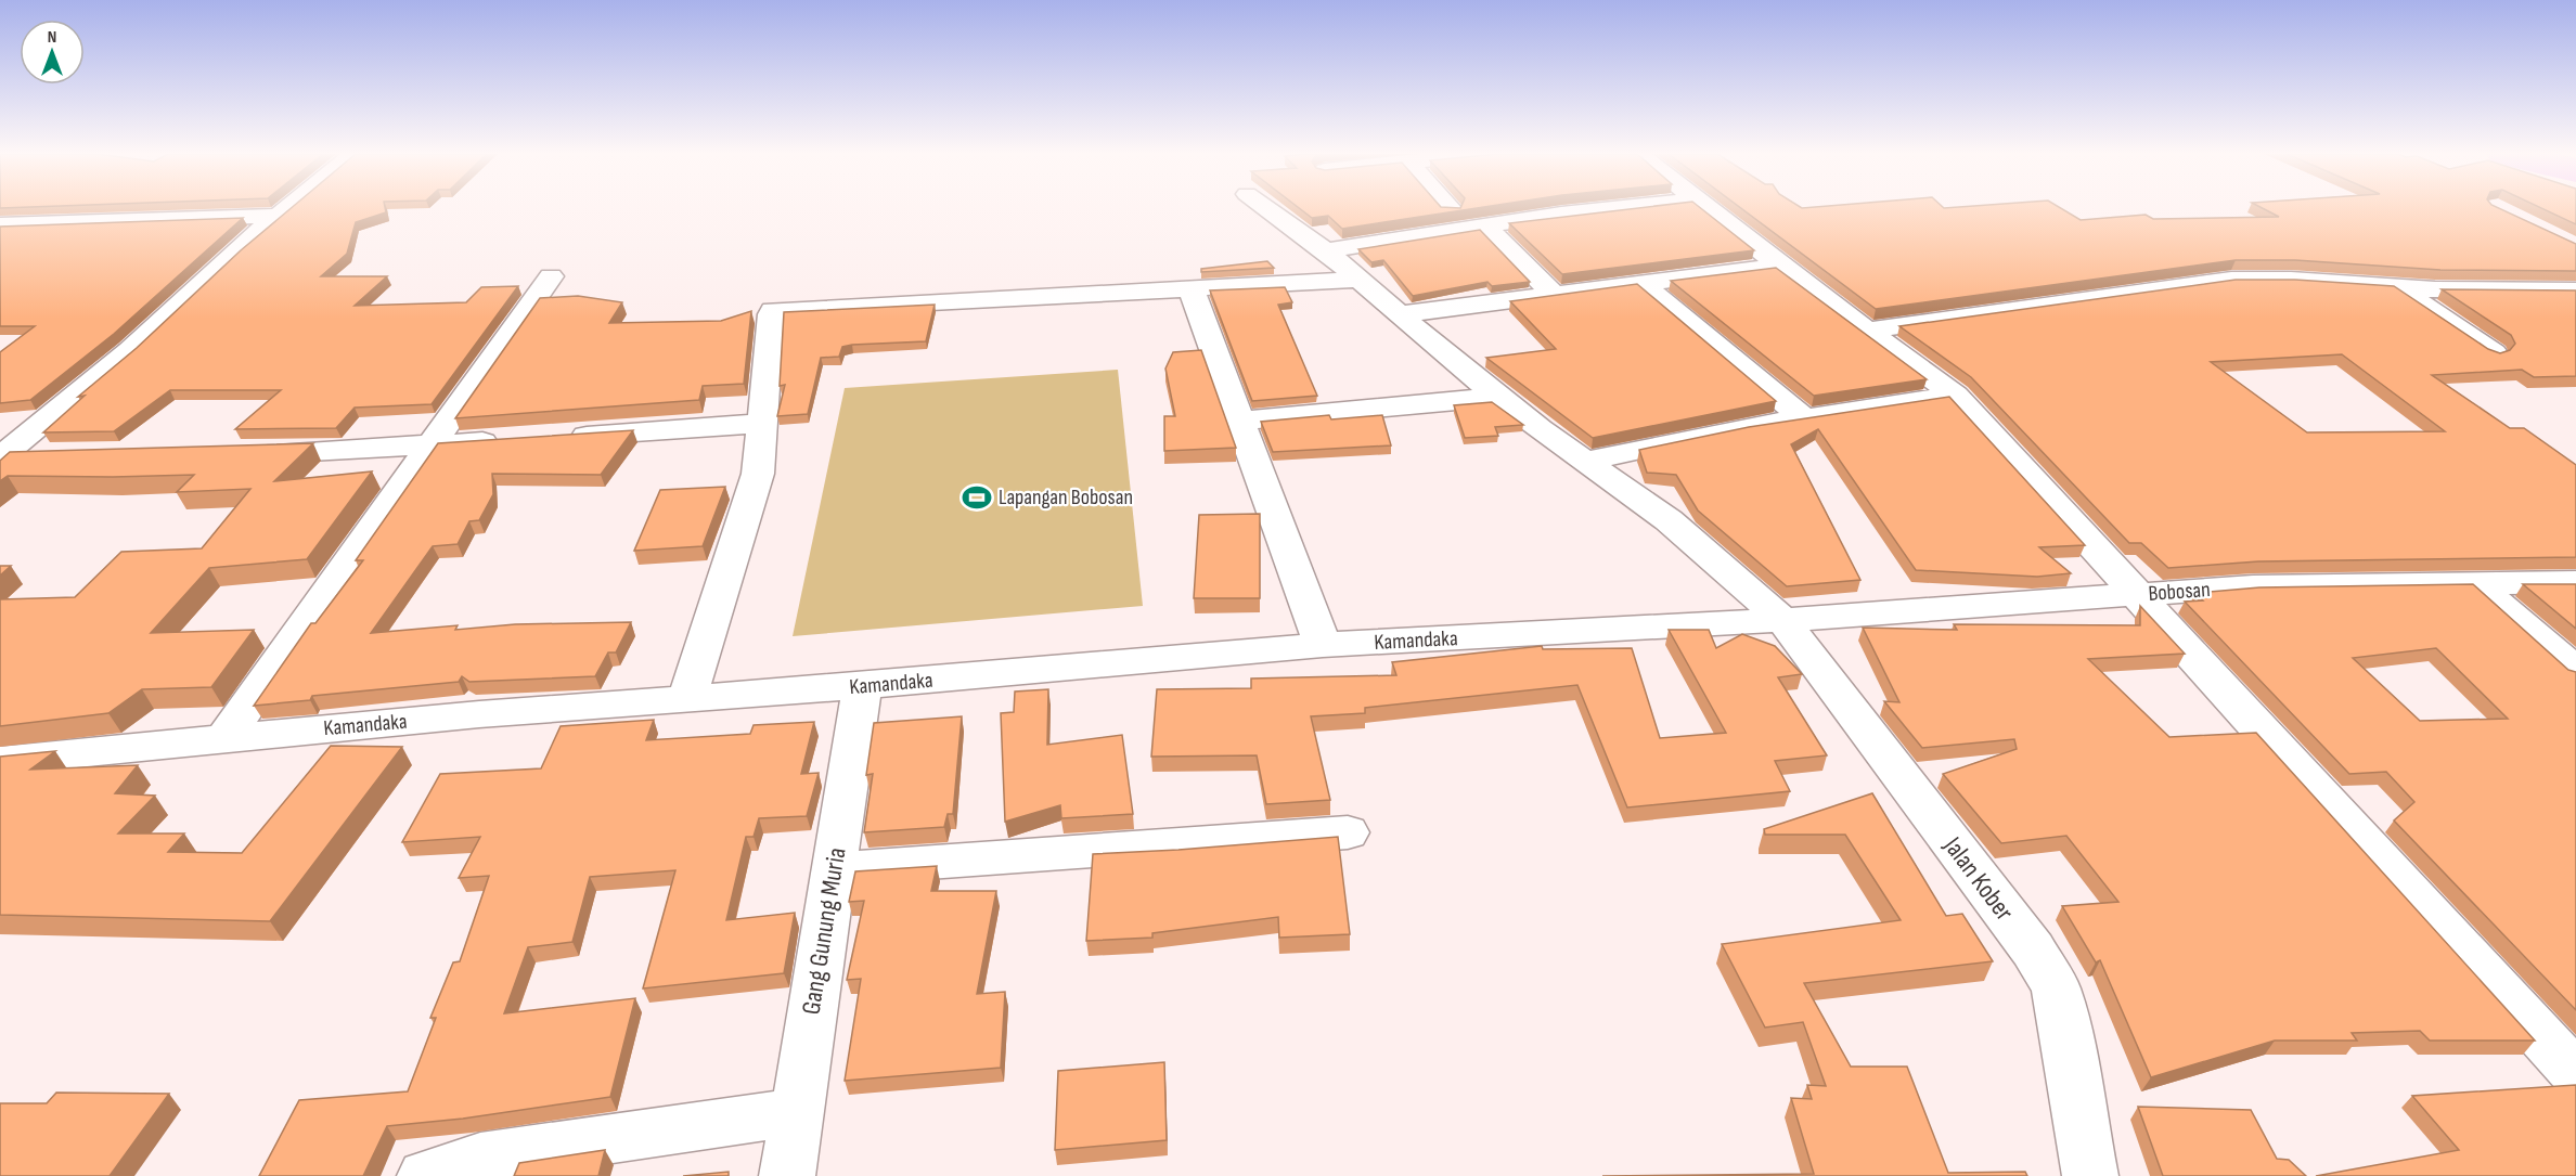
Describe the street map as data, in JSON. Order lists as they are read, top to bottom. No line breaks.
{"streets":{"street":["Bobosan","Kamandaka","Jalan Kober","Gang Gunung Muria"]},"crossings":[["Bobosan","Kamandaka"],["Bobosan","Jalan Kober"],["Kamandaka","Jalan Kober"],["Kamandaka","Gang Gunung Muria"]],"places":{"sports":["Lapangan Bobosan"]},"north":"top"}
